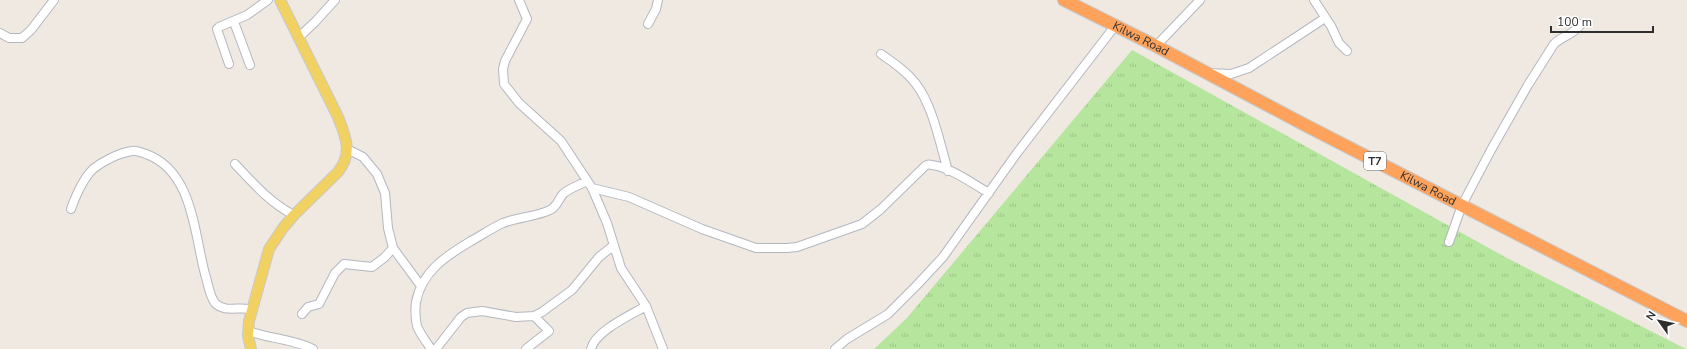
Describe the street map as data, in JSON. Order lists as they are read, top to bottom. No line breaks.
{"streets":{"highway":["Kilwa Road","T7"]},"scale_bar":"100 m","north":"top left"}
